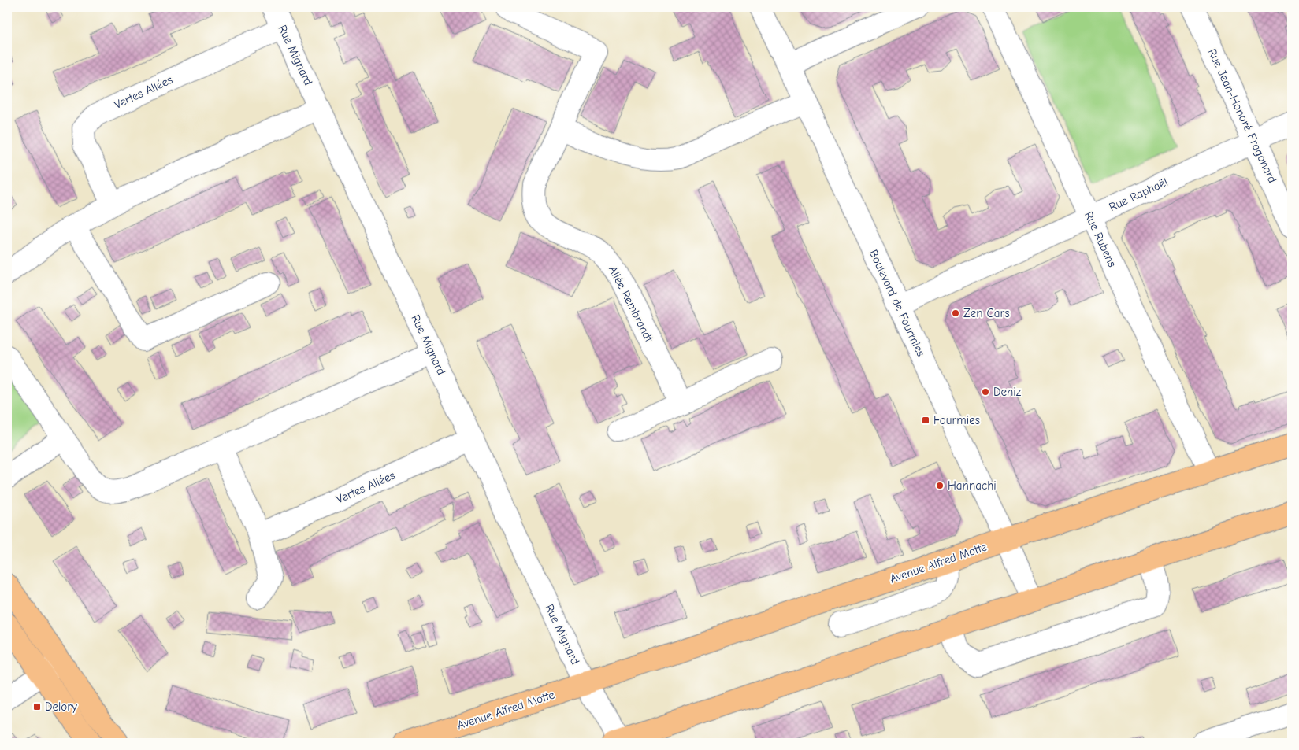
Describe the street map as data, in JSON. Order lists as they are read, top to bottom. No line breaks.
{"streets":{"main road":["Avenue Alfred Motte"],"street":["Rue Mignard","Vertes Allées","Rue Jean-Honoré Fragonard","Rue Raphaël","Rue Rubens","Boulevard de Fourmies","Allée Rembrandt"]},"crossings":[["Rue Mignard","Vertes Allées"],["Rue Mignard","Avenue Alfred Motte"],["Rue Jean-Honoré Fragonard","Rue Raphaël"],["Rue Raphaël","Rue Rubens"],["Rue Raphaël","Boulevard de Fourmies"],["Rue Rubens","Avenue Alfred Motte"],["Boulevard de Fourmies","Avenue Alfred Motte"]],"places":{"other":["Zen Cars","Deniz","Hannachi"],"transit":["Fourmies","Delory"]}}
